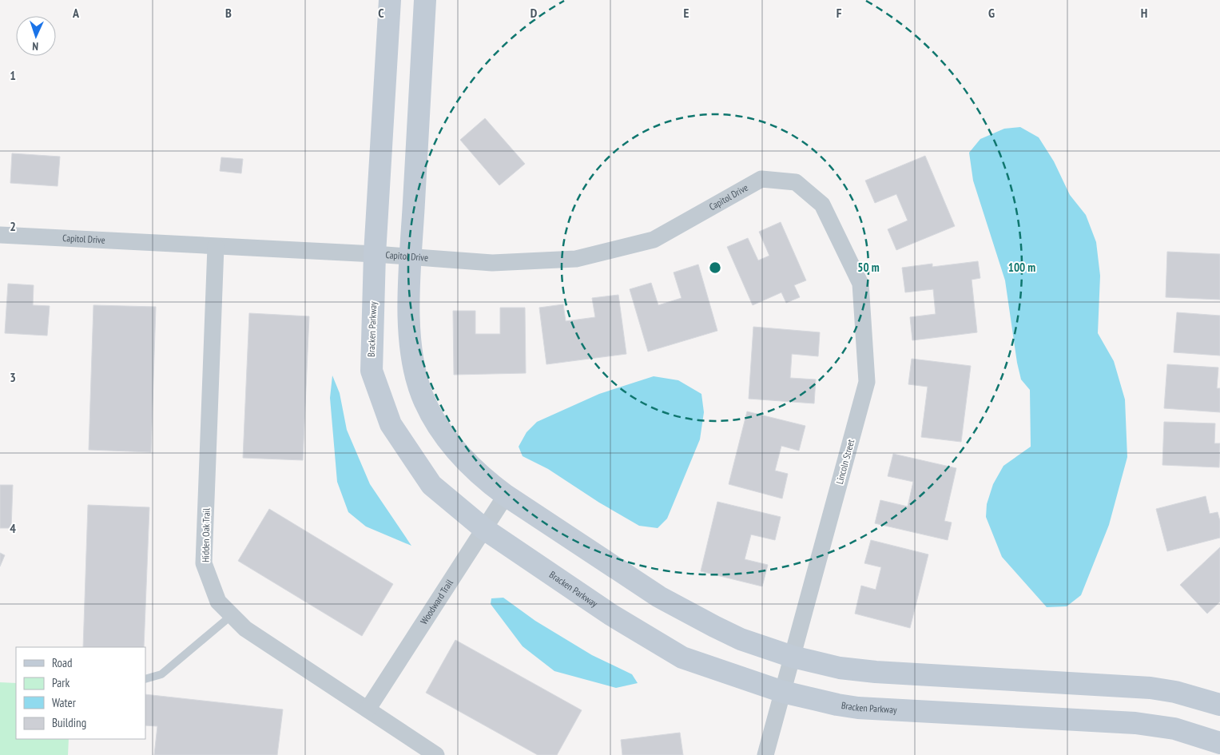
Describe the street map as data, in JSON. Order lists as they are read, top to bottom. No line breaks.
{"streets":{"street":["Capitol Drive","Bracken Parkway","Lincoln Street","Hidden Oak Trail","Woodward Trail"]},"crossings":[["Capitol Drive","Bracken Parkway"],["Capitol Drive","Lincoln Street"],["Capitol Drive","Hidden Oak Trail"],["Bracken Parkway","Lincoln Street"],["Bracken Parkway","Woodward Trail"],["Hidden Oak Trail","Woodward Trail"]],"legend":["Road","Park","Water","Building"],"north":"bottom","grid":{"columns":["A","B","C","D","E","F","G","H"],"rows":["1","2","3","4"]},"rings":["50 m","100 m"]}
